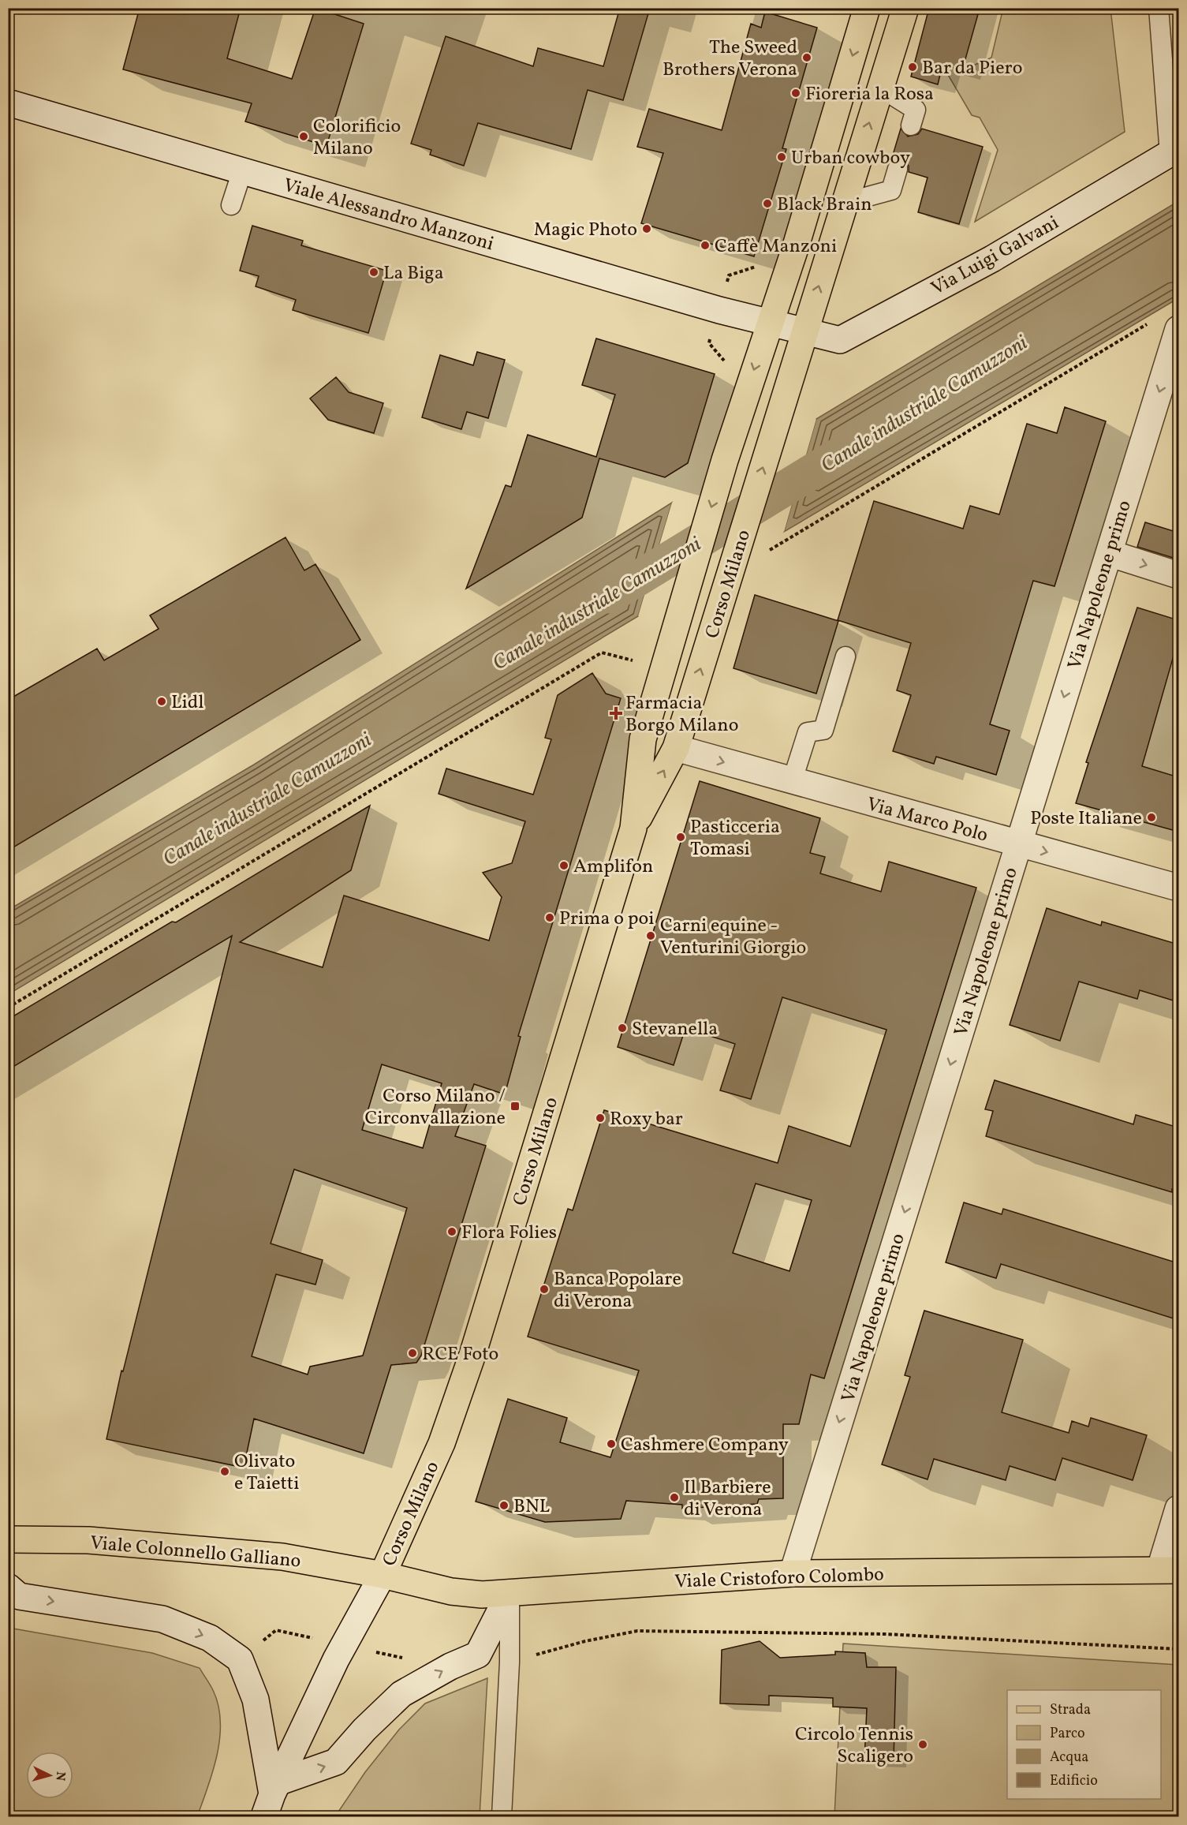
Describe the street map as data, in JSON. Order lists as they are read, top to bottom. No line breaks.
{"streets":{"main road":["Corso Milano","Viale Colonnello Galliano","Viale Cristoforo Colombo"],"street":["Viale Alessandro Manzoni","Via Luigi Galvani","Via Napoleone primo","Via Marco Polo"]},"crossings":[["Viale Alessandro Manzoni","Corso Milano"],["Via Luigi Galvani","Corso Milano"],["Corso Milano","Via Marco Polo"],["Corso Milano","Viale Colonnello Galliano"],["Corso Milano","Viale Cristoforo Colombo"],["Via Napoleone primo","Via Marco Polo"],["Via Napoleone primo","Viale Cristoforo Colombo"],["Viale Colonnello Galliano","Viale Cristoforo Colombo"]],"one_way":["Via Napoleone primo","Via Marco Polo"],"water":["Canale industriale Camuzzoni"],"places":{"other":["The Sweed Brothers Verona","Bar da Piero","Fioreria la Rosa","Colorificio Milano","Urban cowboy","Black Brain","Magic Photo","Caffè Manzoni","La Biga","Lidl","Poste Italiane","Pasticceria Tomasi","Amplifon","Prima o poi","Carni equine - Venturini Giorgio","Stevanella","Roxy bar","Flora Folies","Banca Popolare di Verona","RCE Foto","Cashmere Company","Olivato e Taietti","Il Barbiere di Verona","BNL","Circolo Tennis Scaligero"],"health":["Farmacia Borgo Milano"],"transit":["Corso Milano / Circonvallazione"]},"legend":["Strada","Parco","Acqua","Edificio"],"north":"right"}
